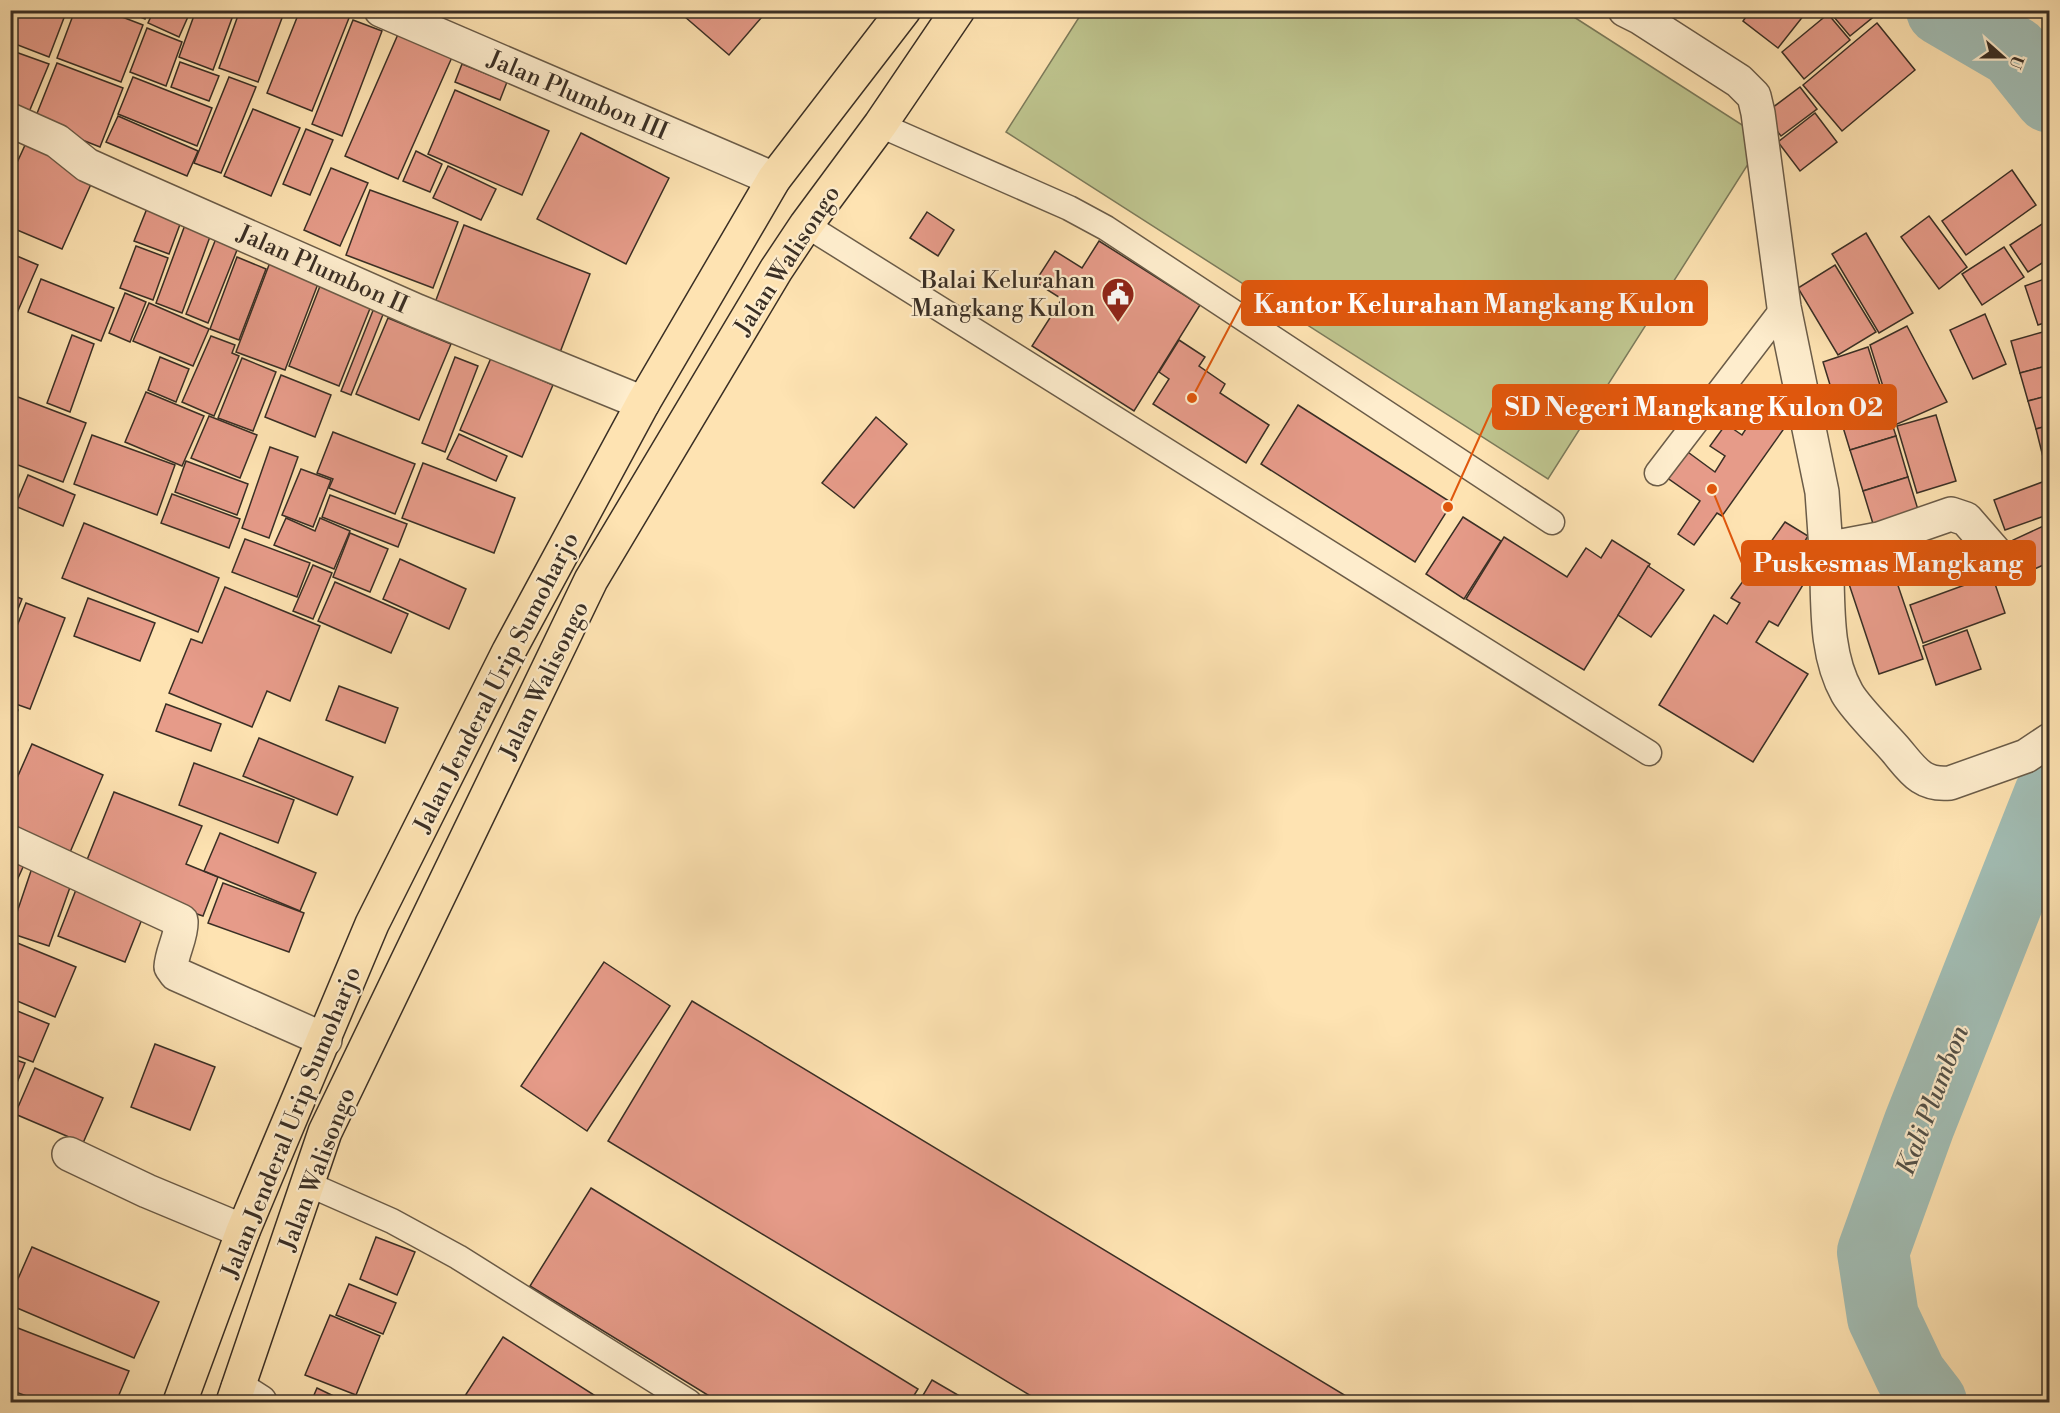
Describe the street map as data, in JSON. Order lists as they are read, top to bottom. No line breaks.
{"streets":{"highway":["Jalan Walisongo","Jalan Jenderal Urip Sumoharjo"],"street":["Jalan Plumbon III","Jalan Plumbon II"]},"crossings":[["Jalan Plumbon III","Jalan Jenderal Urip Sumoharjo"],["Jalan Plumbon II","Jalan Jenderal Urip Sumoharjo"]],"water":["Kali Plumbon"],"places":{"public building":["Balai Kelurahan Mangkang Kulon"],"other":["Kantor Kelurahan Mangkang Kulon","Puskesmas Mangkang","SD Negeri Mangkang Kulon 02"]},"north":"right"}
